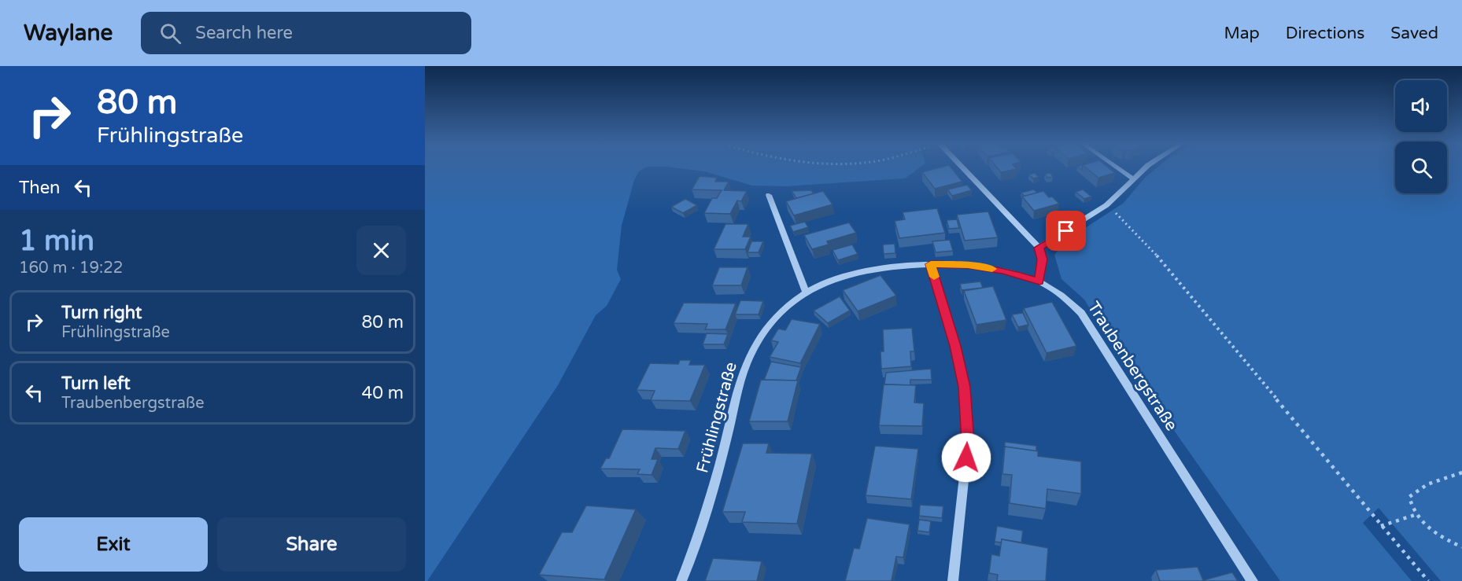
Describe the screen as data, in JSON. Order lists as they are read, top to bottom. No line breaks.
{"streets":{"street":["Traubenbergstraße","Frühlingstraße"]},"crossings":[["Traubenbergstraße","Frühlingstraße"]],"page":{"header":"Waylane","search":"Search here","nav":["Map","Directions","Saved"],"turn":["80 m","Frühlingstraße"],"then":"Then","heading":["1 min","160 m · 19:22"],"list":[{"name":"Turn right","note":"Frühlingstraße","value":"80 m"},{"name":"Turn left","note":"Traubenbergstraße","value":"40 m"}],"buttons":["Exit","Share"]}}
